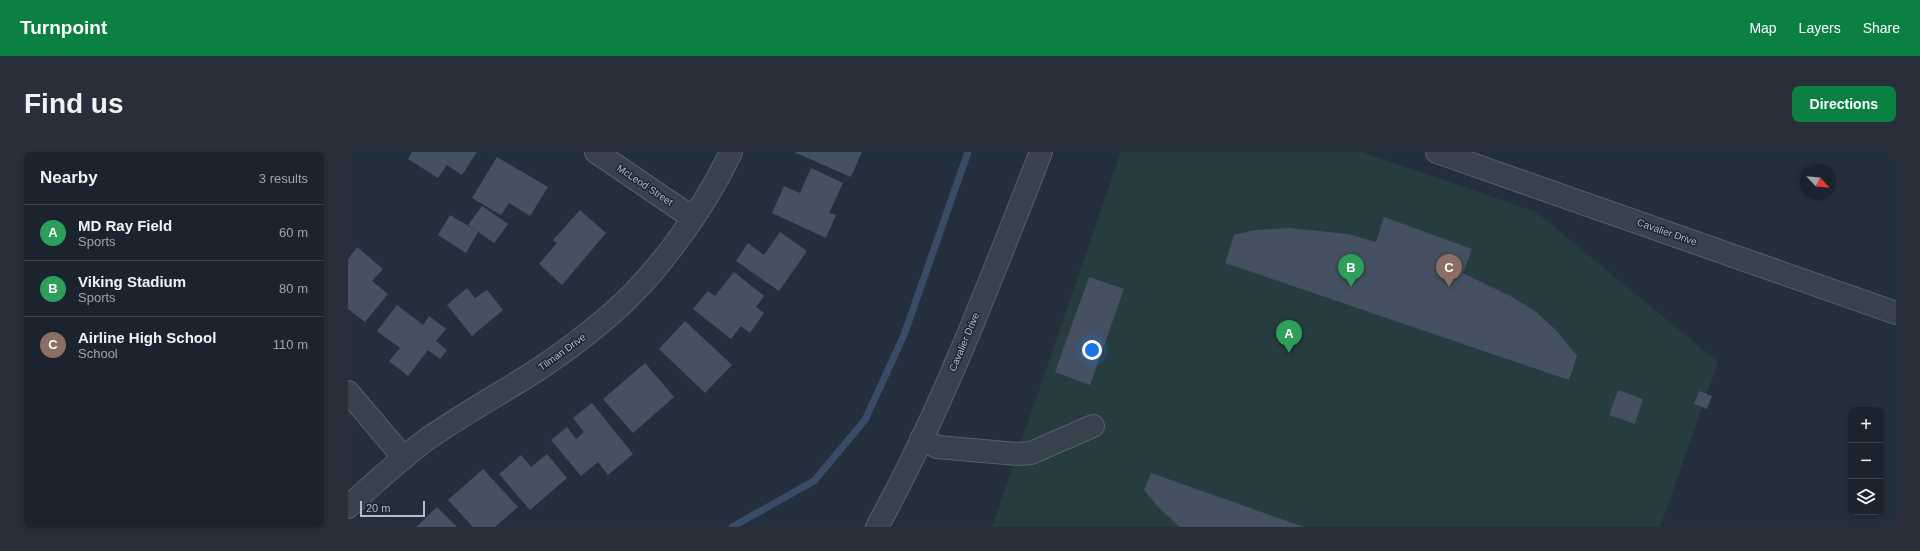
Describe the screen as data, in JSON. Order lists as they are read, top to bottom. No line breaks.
{"streets":{"street":["McLeod Street","Cavalier Drive","Tilman Drive"]},"crossings":[["McLeod Street","Tilman Drive"]],"scale_bar":"20 m","north":"bottom right","page":{"header":"Turnpoint","nav":["Map","Layers","Share"],"buttons":"Directions","title":"Find us","heading":["Nearby","3 results"],"list":[{"mark":"A","name":"MD Ray Field","note":"Sports","value":"60 m"},{"mark":"B","name":"Viking Stadium","note":"Sports","value":"80 m"},{"mark":"C","name":"Airline High School","note":"School","value":"110 m"}],"pins":["B","C","A"],"map_buttons":["+","−"],"scale":"20 m"}}
